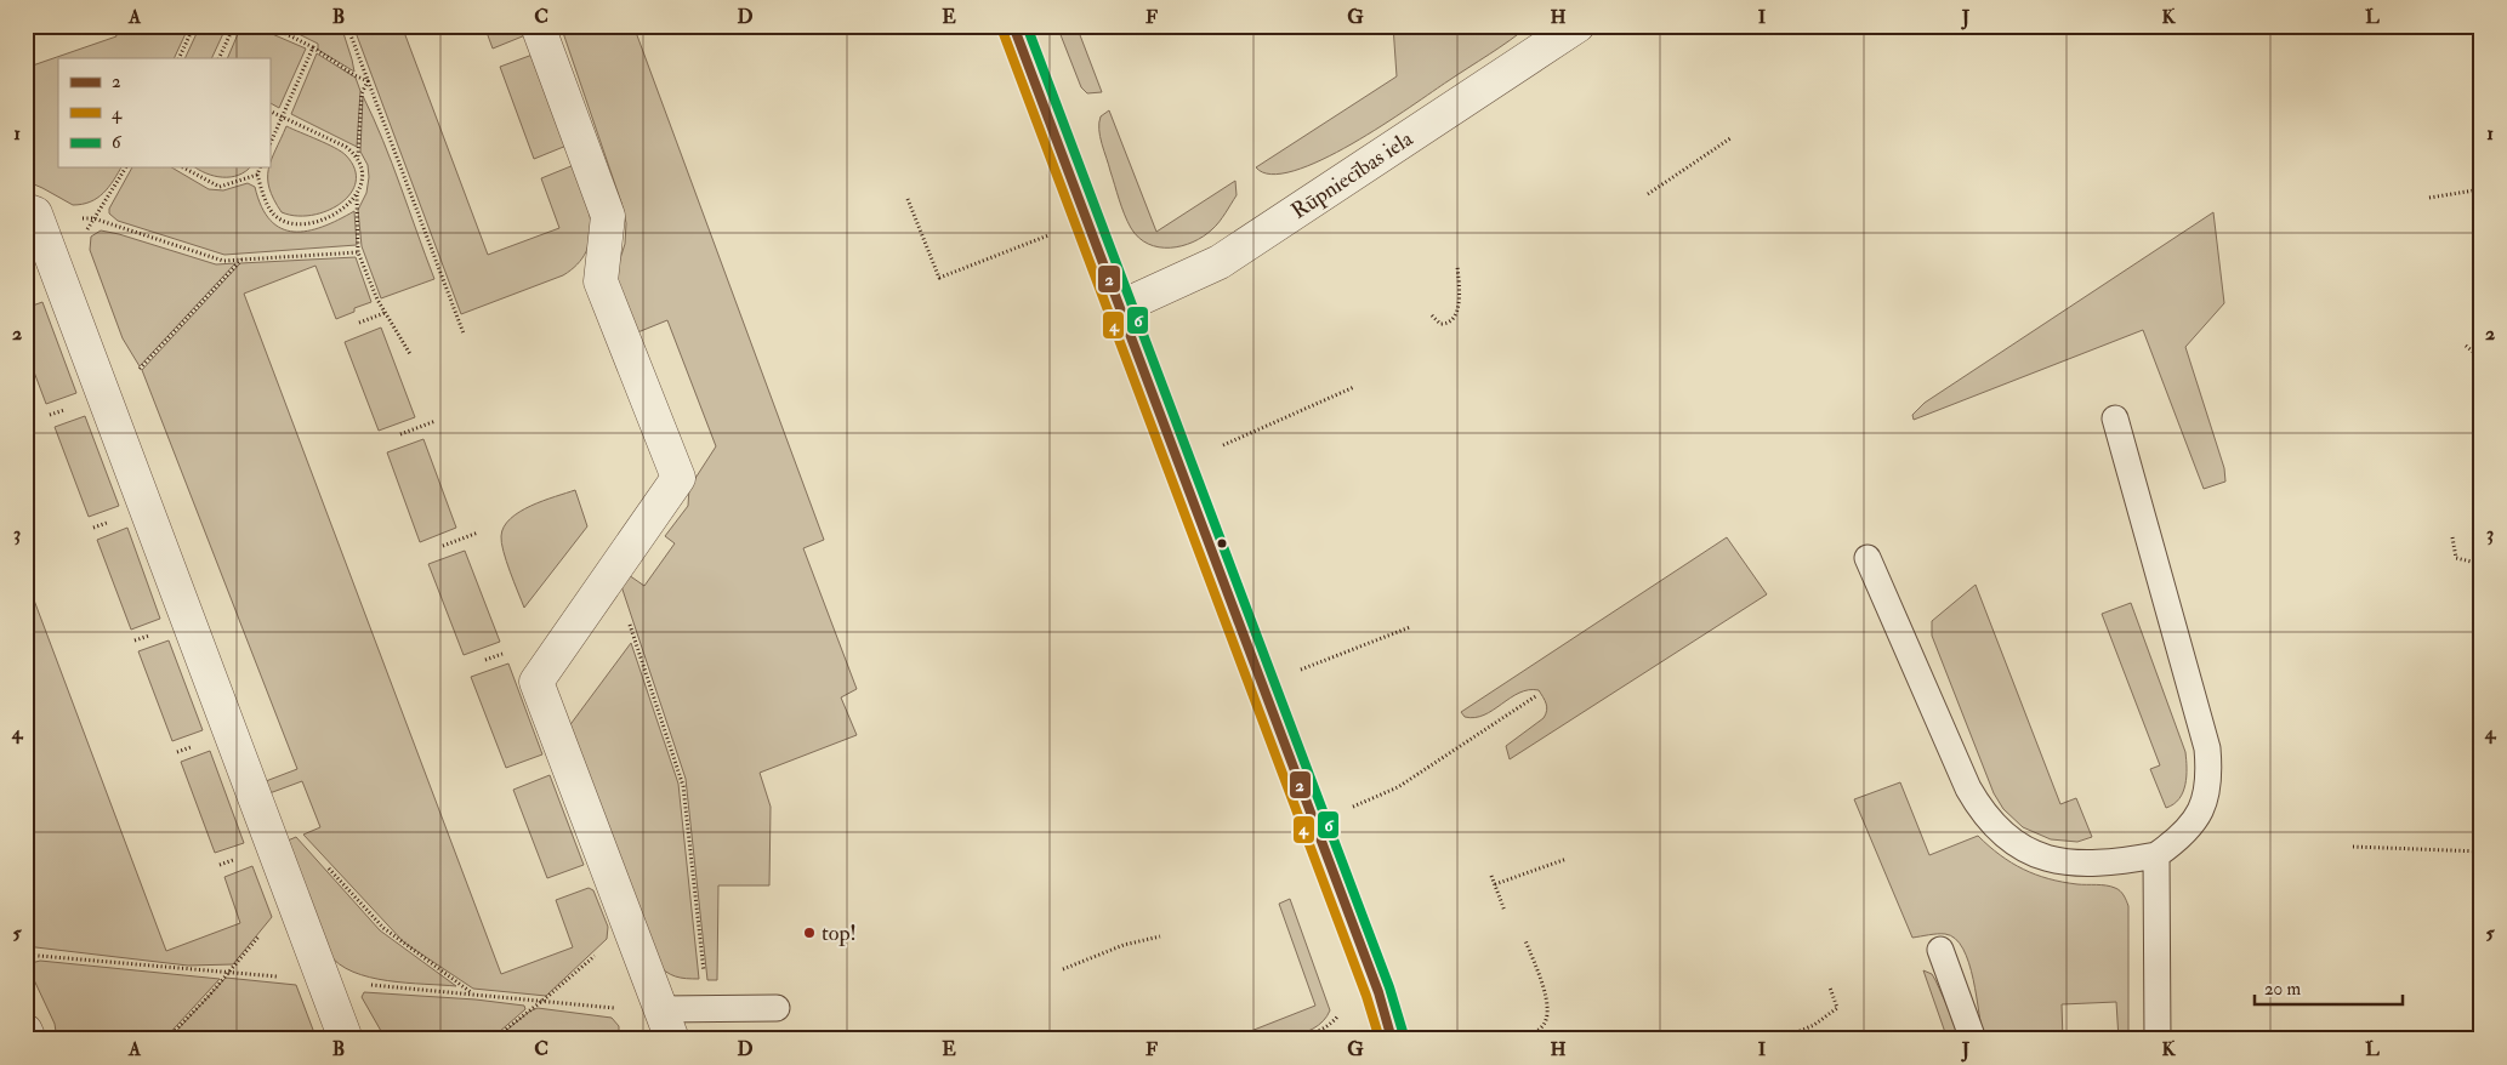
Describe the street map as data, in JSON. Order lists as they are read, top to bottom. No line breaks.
{"streets":{"street":["Rūpniecības iela"]},"places":["top!"],"lines":["transit line 2","transit line 6","transit line 4"],"legend":["2","4","6"],"scale_bar":"20 m","grid":{"columns":["A","B","C","D","E","F","G","H","I","J","K","L"],"rows":["1","2","3","4","5"]}}
